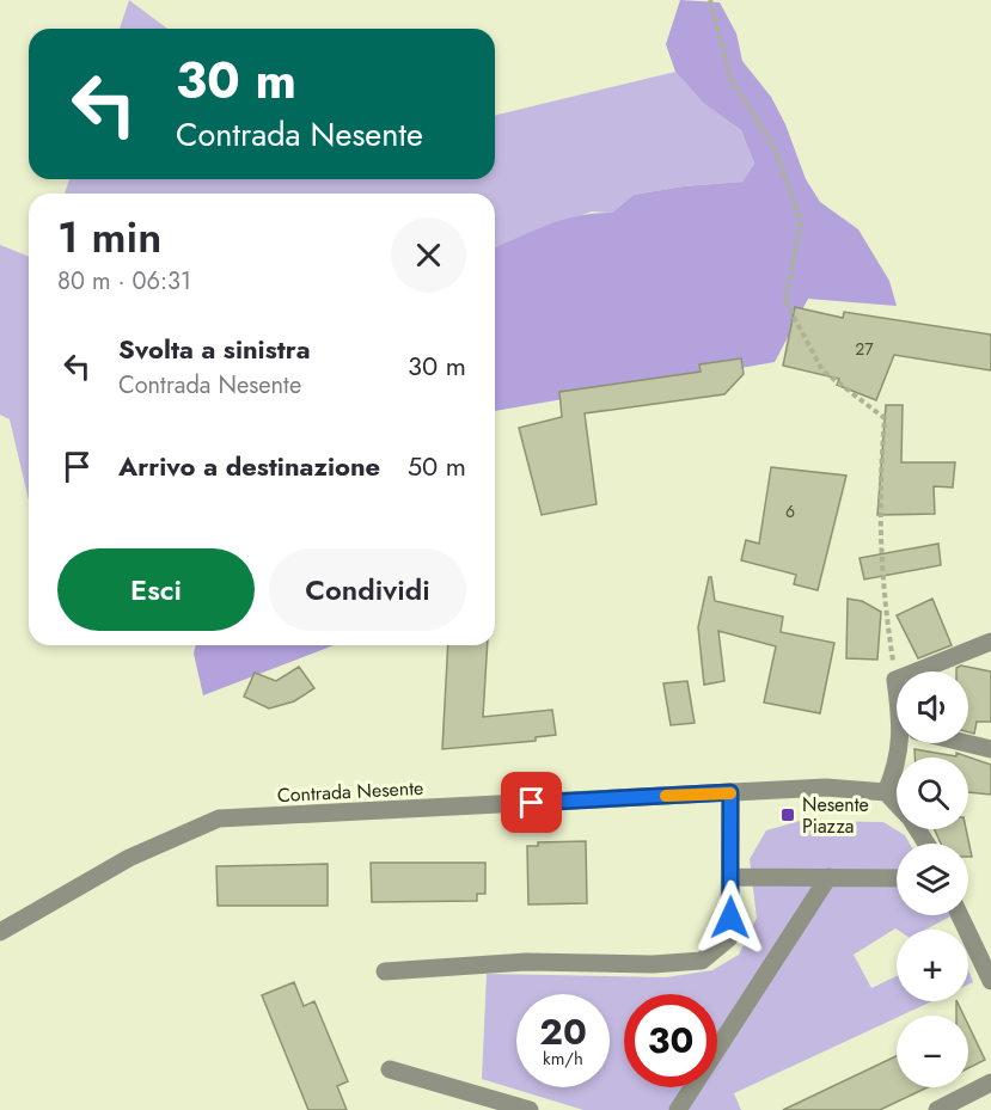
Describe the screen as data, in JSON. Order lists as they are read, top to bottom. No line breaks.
{"streets":{"street":["Contrada Nesente"]},"places":{"transit":["Nesente Piazza"]},"house_numbers":["27","6"],"page":{"turn":["30 m","Contrada Nesente"],"heading":["1 min","80 m · 06:31"],"list":[{"name":"Svolta a sinistra","note":"Contrada Nesente","value":"30 m"},{"name":"Arrivo a destinazione","value":"50 m"}],"buttons":["Esci","Condividi"],"map_buttons":["+","−"],"speed":"20 km/h","limit":"30"}}
